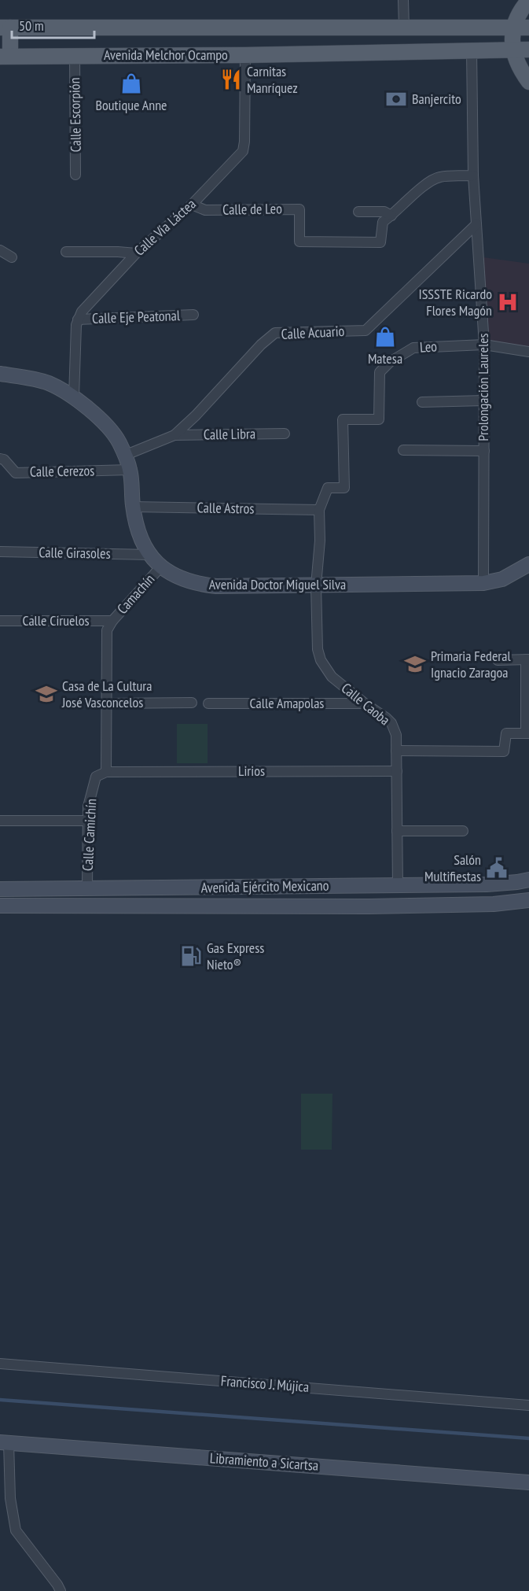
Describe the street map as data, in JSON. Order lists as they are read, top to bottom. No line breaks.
{"streets":{"main road":["Avenida Melchor Ocampo"],"street":["Calle Escorpión","Calle de Leo","Calle Vía Láctea","Calle Eje Peatonal","Calle Acuario","Leo","Prolongación Laureles","Calle Libra","Calle Cerezos","Calle Astros","Calle Girasoles","Avenida Doctor Miguel Silva","Camachín","Calle Ciruelos","Calle Amapolas","Calle Caoba","Lirios","Calle Camichín","Avenida Ejército Mexicano","Francisco J. Mújica","Libramiento a Sicartsa"]},"crossings":[["Avenida Melchor Ocampo","Calle Escorpión"],["Avenida Melchor Ocampo","Calle Vía Láctea"],["Avenida Melchor Ocampo","Prolongación Laureles"],["Calle de Leo","Calle Vía Láctea"],["Calle de Leo","Prolongación Laureles"],["Calle Vía Láctea","Calle Eje Peatonal"],["Calle Vía Láctea","Avenida Doctor Miguel Silva"],["Calle Acuario","Prolongación Laureles"],["Calle Acuario","Calle Libra"],["Calle Acuario","Avenida Doctor Miguel Silva"],["Leo","Prolongación Laureles"],["Leo","Calle Astros"],["Leo","Calle Caoba"],["Prolongación Laureles","Avenida Doctor Miguel Silva"],["Calle Cerezos","Avenida Doctor Miguel Silva"],["Calle Astros","Avenida Doctor Miguel Silva"],["Calle Astros","Calle Caoba"],["Calle Girasoles","Avenida Doctor Miguel Silva"],["Avenida Doctor Miguel Silva","Camachín"],["Avenida Doctor Miguel Silva","Calle Caoba"],["Camachín","Calle Ciruelos"],["Calle Amapolas","Calle Caoba"],["Calle Caoba","Lirios"],["Calle Caoba","Avenida Ejército Mexicano"],["Lirios","Calle Camichín"],["Calle Camichín","Avenida Ejército Mexicano"]],"places":{"restaurant":["Carnitas Manríquez"],"shop":["Boutique Anne","Matesa"],"bank":["Banjercito"],"hospital":["ISSSTE Ricardo Flores Magón"],"school or university":["Primaria Federal Ignacio Zaragoa","Casa de La Cultura José Vasconcelos"],"public building":["Salón Multifiestas"],"fuel station":["Gas Express Nieto®"]},"scale_bar":"50 m"}
